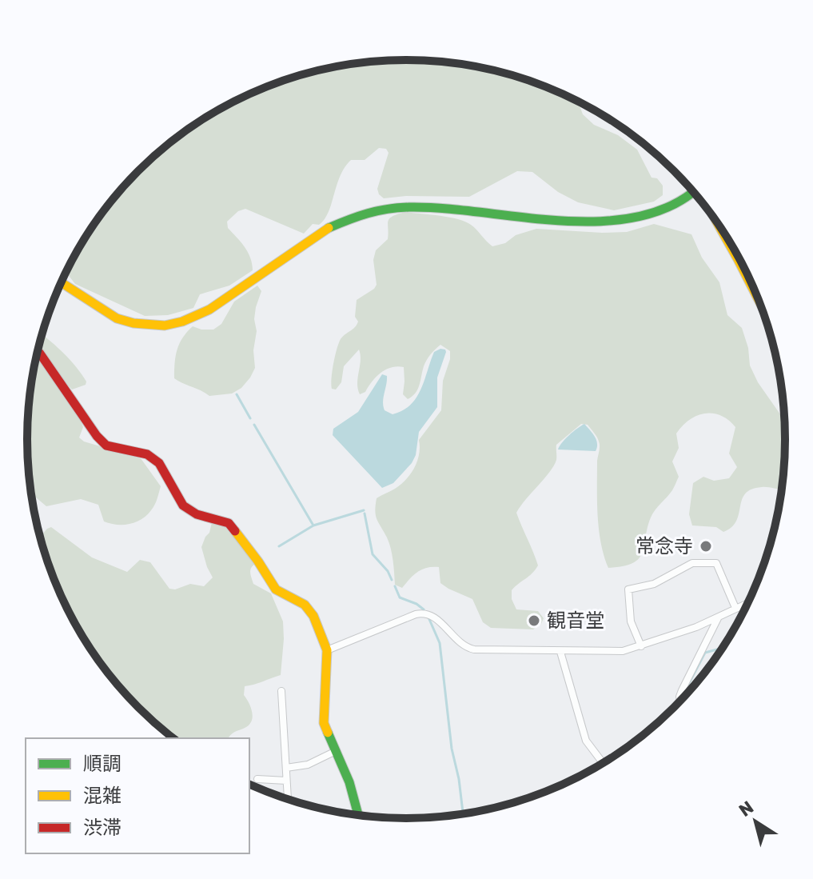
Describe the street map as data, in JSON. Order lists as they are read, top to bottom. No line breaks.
{"places":["常念寺","観音堂"],"legend":["順調","混雑","渋滞"],"north":"top left"}
